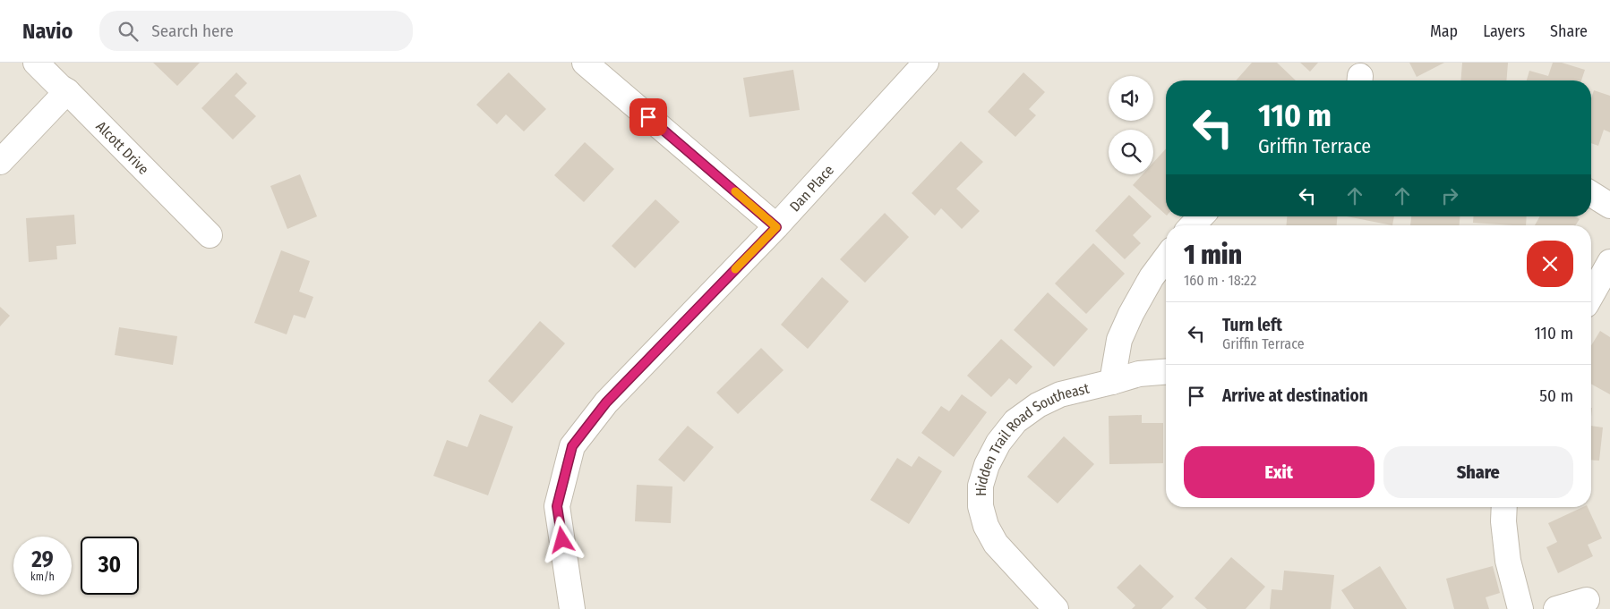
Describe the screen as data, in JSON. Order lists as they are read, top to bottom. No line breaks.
{"streets":{"street":["Alcott Drive","Dan Place","Hidden Trail Road Southeast"]},"page":{"header":"Navio","search":"Search here","nav":["Map","Layers","Share"],"turn":["110 m","Griffin Terrace"],"heading":["1 min","160 m · 18:22"],"list":[{"name":"Turn left","note":"Griffin Terrace","value":"110 m"},{"name":"Arrive at destination","value":"50 m"}],"buttons":["Exit","Share"],"speed":"29 km/h","limit":"30"}}
